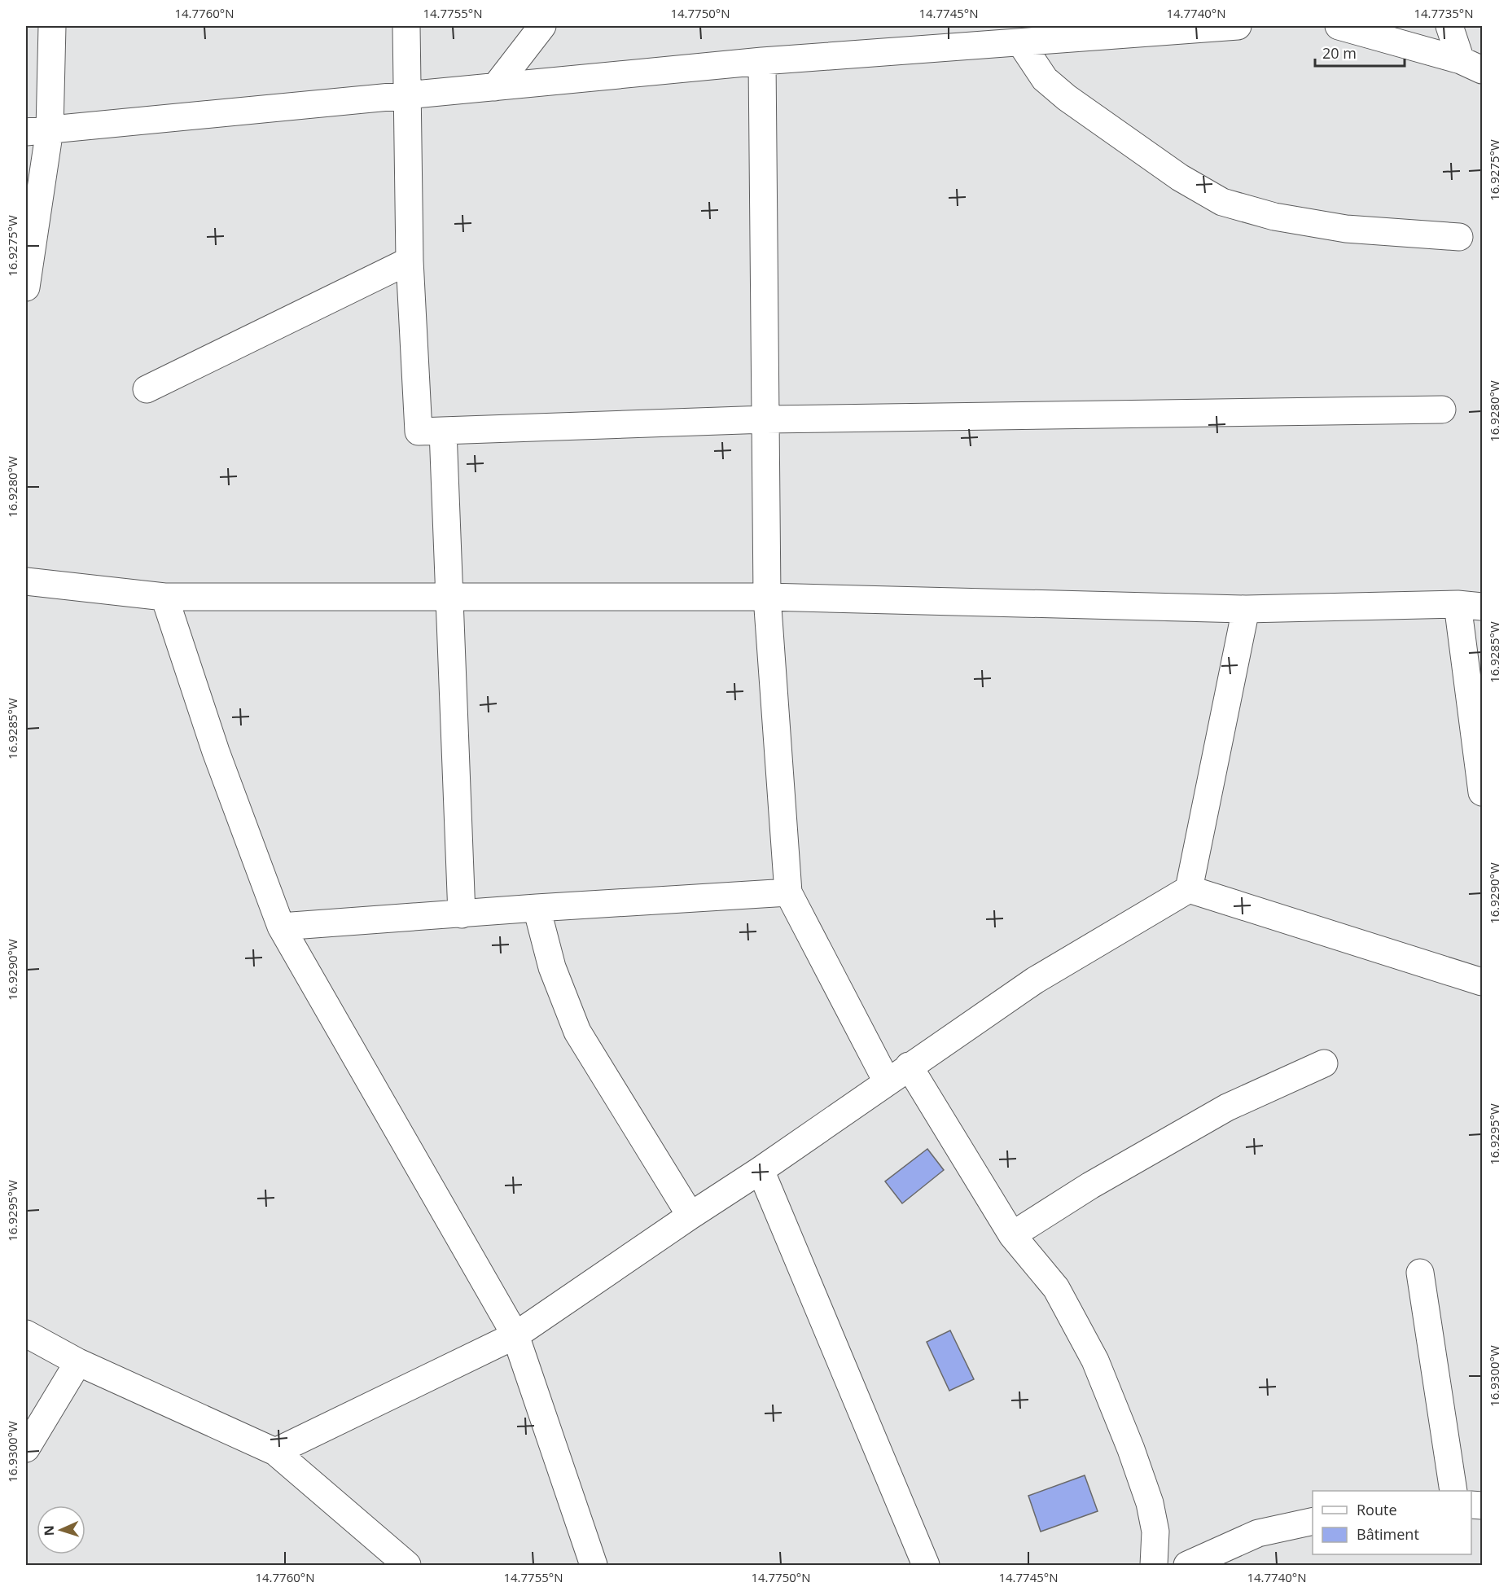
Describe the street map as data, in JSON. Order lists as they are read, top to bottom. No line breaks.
{"legend":["Route","Bâtiment"],"scale_bar":"20 m","north":"left","coordinates":["14.7760°N","14.7755°N","14.7750°N","14.7745°N","14.7740°N","14.7735°N","16.9275°W","16.9280°W","16.9285°W","16.9290°W","16.9295°W","16.9300°W"]}
